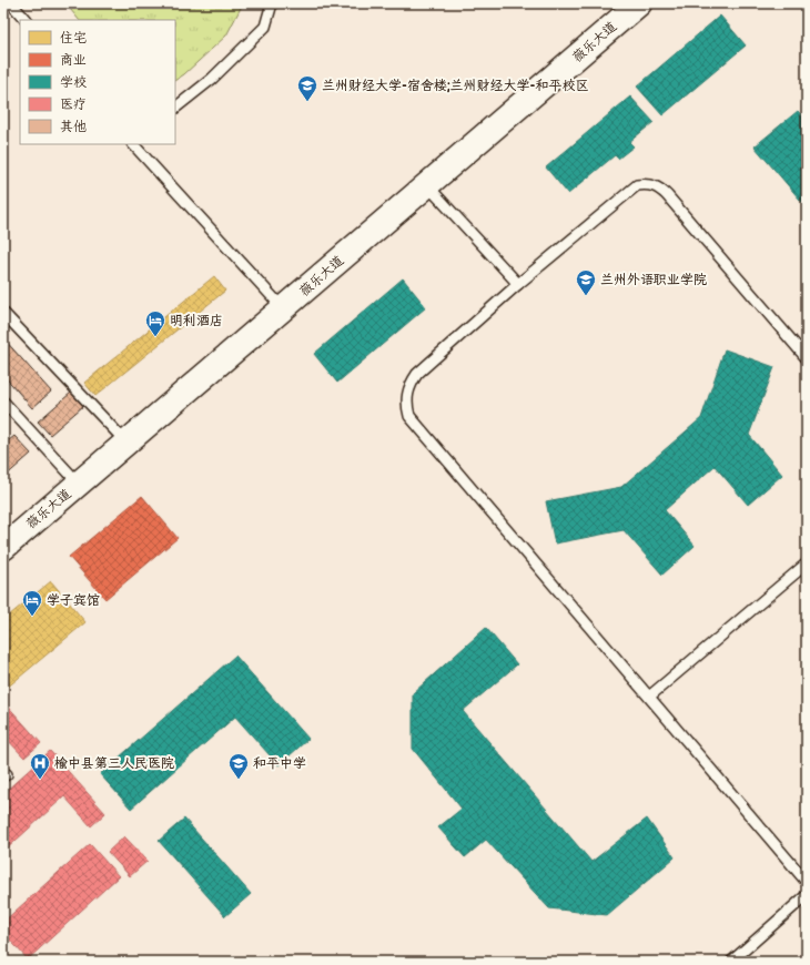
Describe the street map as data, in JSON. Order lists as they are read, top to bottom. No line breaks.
{"streets":{"main road":["薇乐大道"]},"places":{"school or university":["兰州财经大学-宿舍楼;兰州财经大学-和平校区","兰州外语职业学院","和平中学"],"hotel":["明利酒店","学子宾馆"],"hospital":["榆中县第三人民医院"]},"legend":["住宅","商业","学校","医疗","其他"]}
